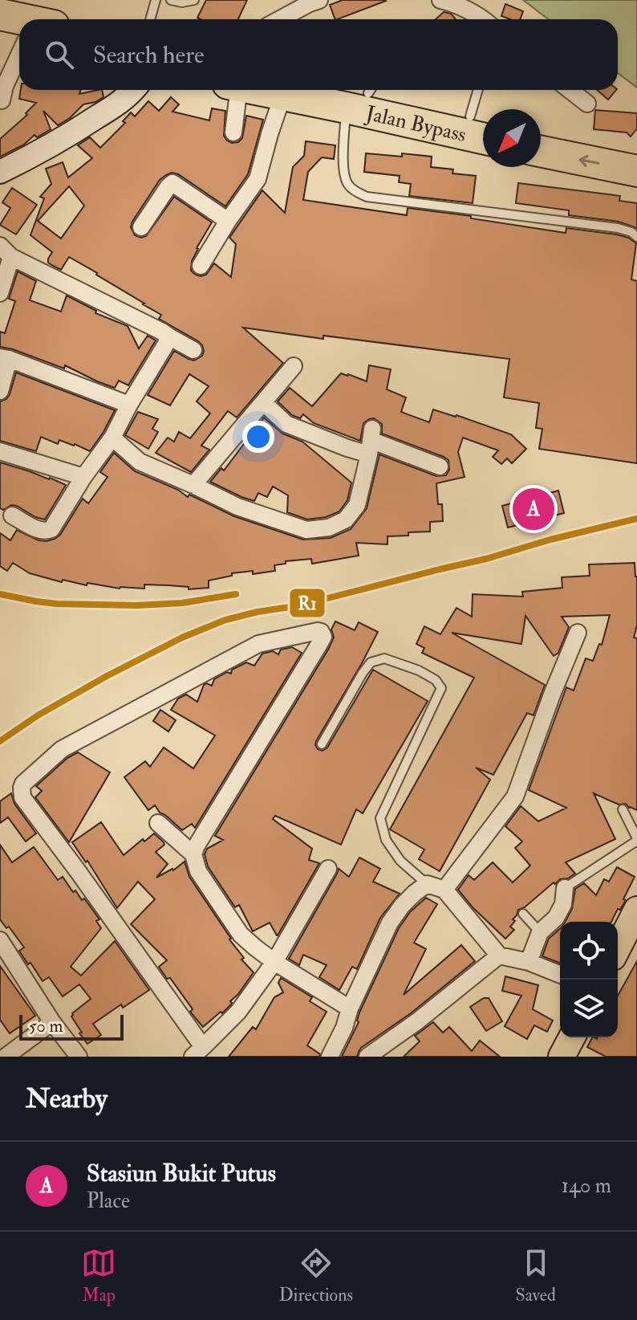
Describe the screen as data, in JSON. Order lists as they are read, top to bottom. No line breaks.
{"streets":{"highway":["Jalan Bypass"]},"lines":["transit line R1"],"scale_bar":"50 m","north":"bottom left","page":{"search":"Search here","pins":"A","scale":"50 m","heading":"Nearby","list":[{"mark":"A","name":"Stasiun Bukit Putus","note":"Place","value":"140 m"}],"nav":["Map","Directions","Saved"]}}
